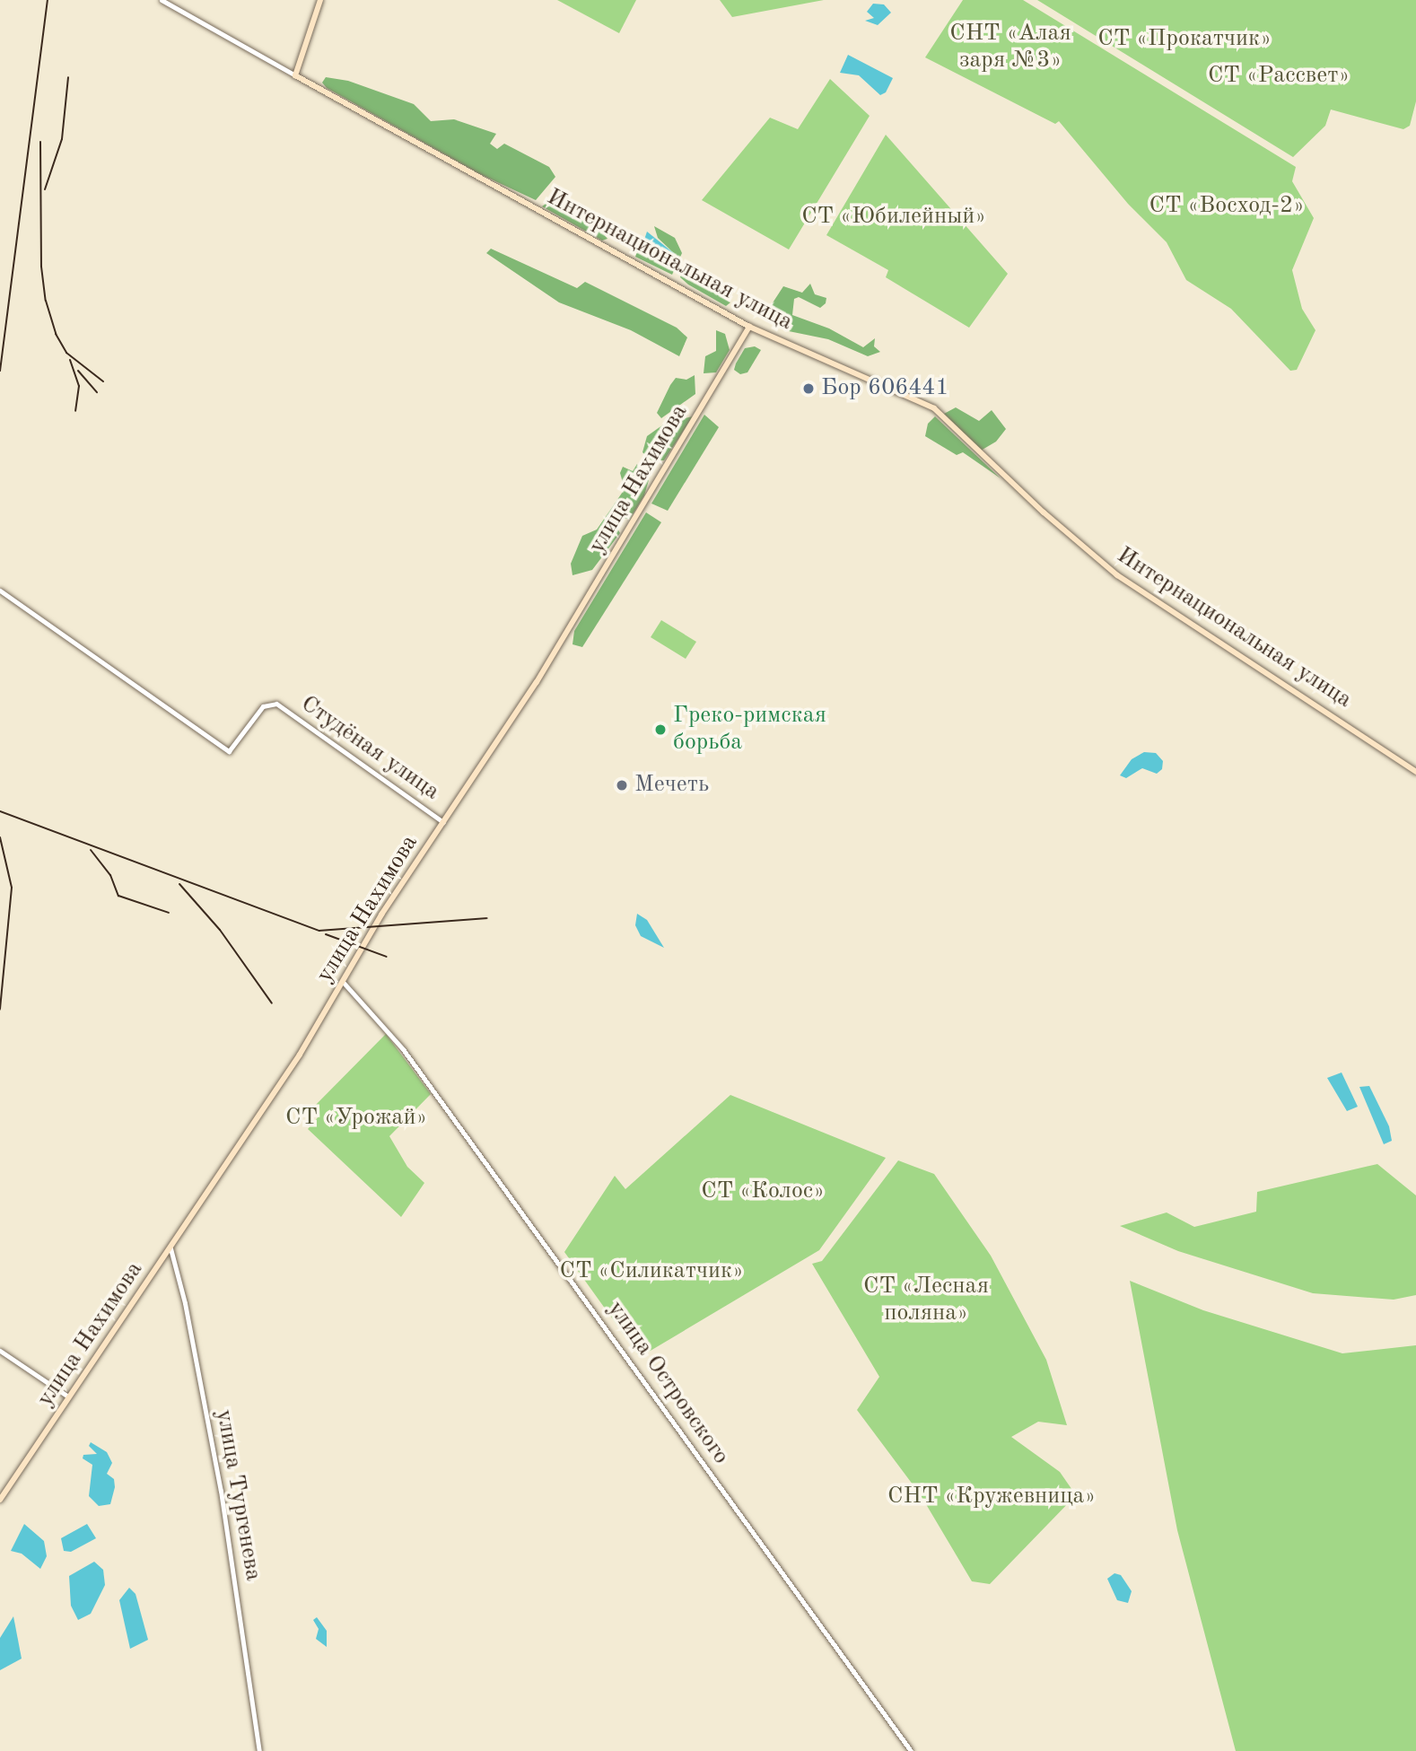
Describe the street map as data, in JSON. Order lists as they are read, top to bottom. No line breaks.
{"streets":{"main road":["Интернациональная улица","улица Нахимова"],"street":["Студёная улица","улица Островского","улица Тургенева"]},"crossings":[["Интернациональная улица","улица Нахимова"],["улица Нахимова","Студёная улица"],["улица Нахимова","улица Островского"],["улица Нахимова","улица Тургенева"]],"parks":["СНТ «Алая заря №3»","СТ «Прокатчик»","СТ «Рассвет»","СТ «Восход-2»","СТ «Юбилейный»","СТ «Урожай»","СТ «Колос»","СТ «Силикатчик»","СТ «Лесная поляна»","СНТ «Кружевница»"],"places":["Бор 606441","Греко-римская борьба","Мечеть"]}
